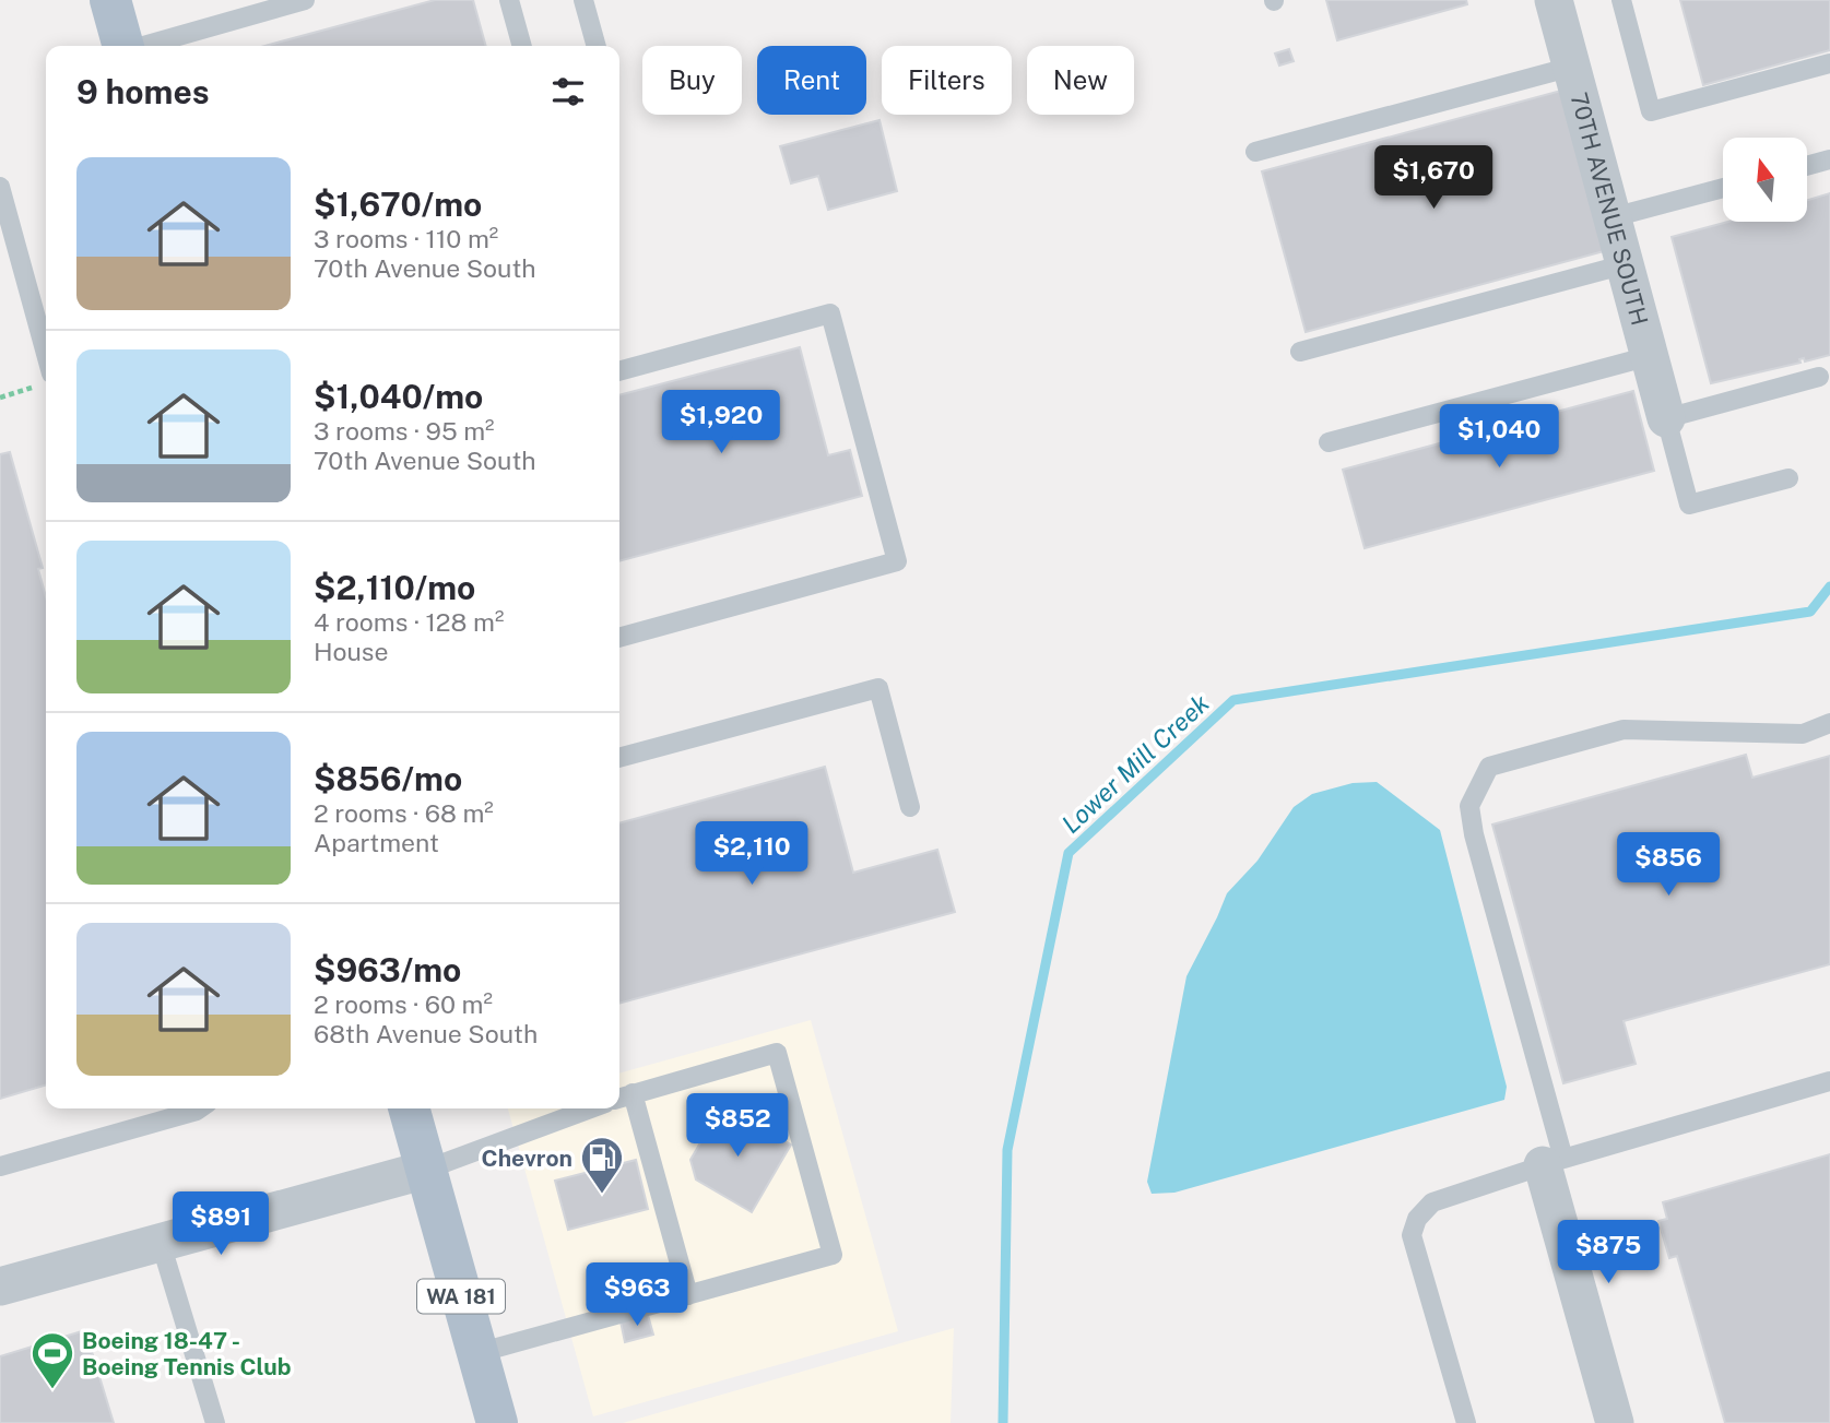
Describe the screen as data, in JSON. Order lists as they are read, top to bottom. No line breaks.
{"streets":{"main road":["WA 181"],"street":["70TH AVENUE SOUTH"]},"water":["Lower Mill Creek"],"places":{"fuel station":["Chevron"],"sports":["Boeing 18-47 - Boeing Tennis Club"]},"north":"top","page":{"chip":["Buy","Rent","Filters","New"],"heading":"9 homes","list":[{"name":"$1,670/mo","note":"3 rooms · 110 m² · 70th Avenue South"},{"name":"$1,040/mo","note":"3 rooms · 95 m² · 70th Avenue South"},{"name":"$2,110/mo","note":"4 rooms · 128 m² · House"},{"name":"$856/mo","note":"2 rooms · 68 m² · Apartment"},{"name":"$963/mo","note":"2 rooms · 60 m² · 68th Avenue South"}],"price":["$1,670","$1,920","$1,040","$2,110","$856","$852","$891","$875","$963"]}}
